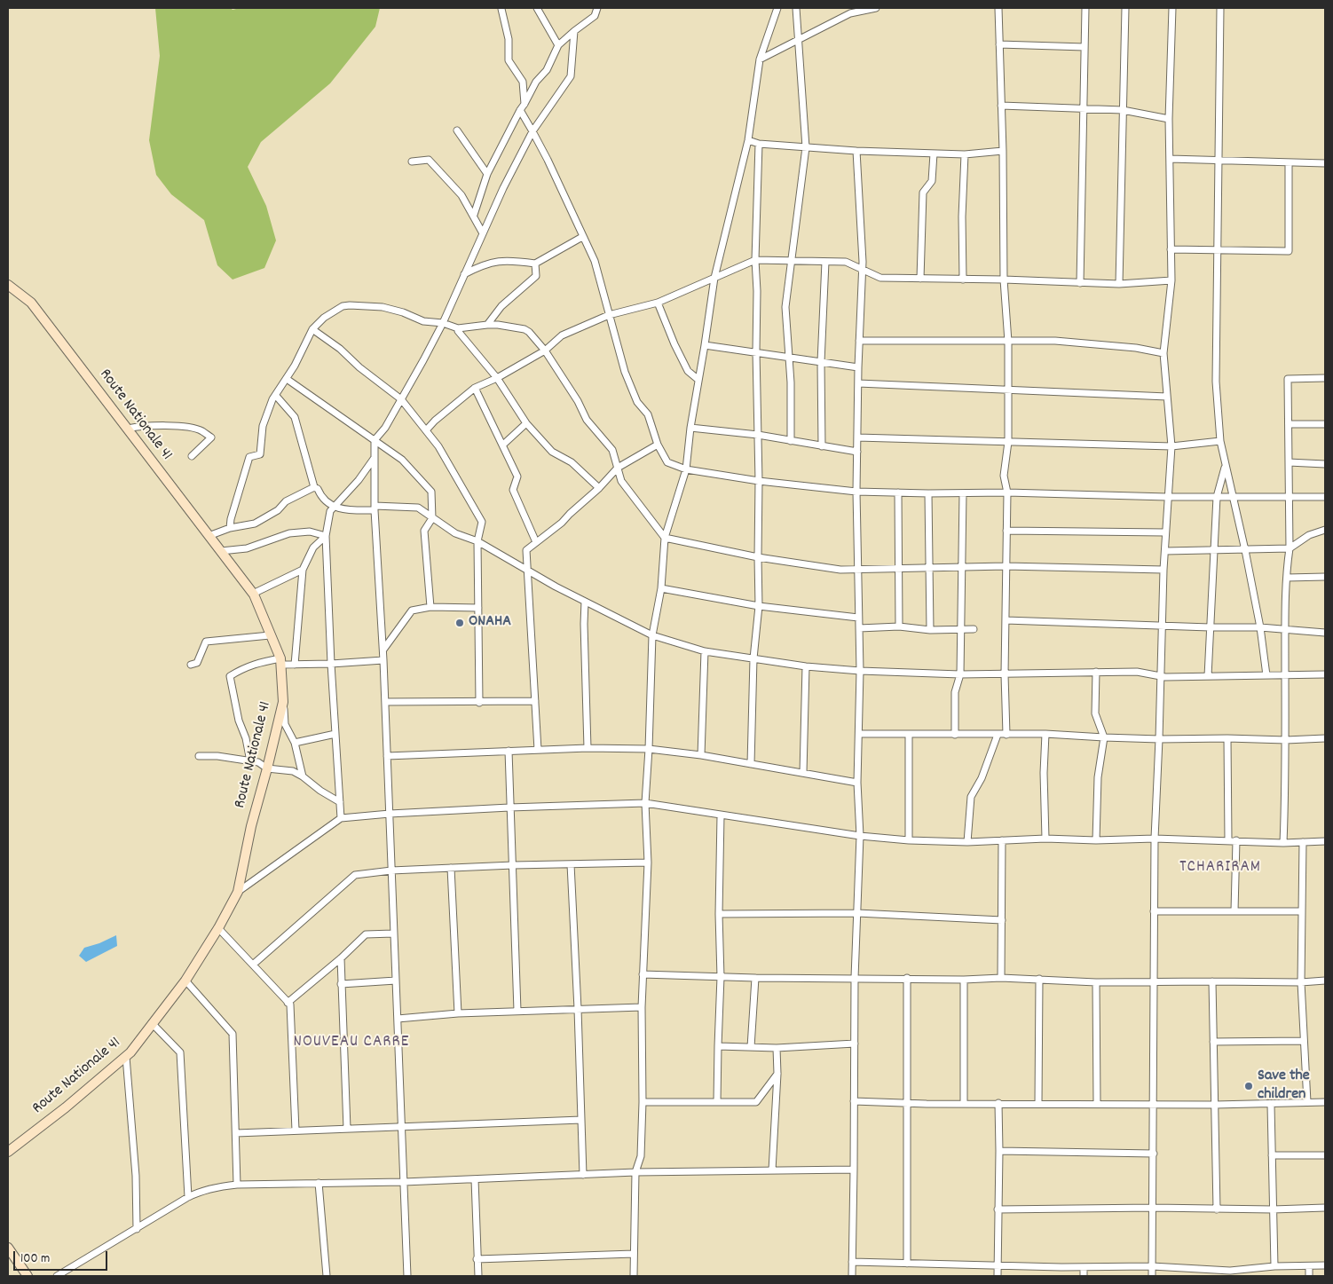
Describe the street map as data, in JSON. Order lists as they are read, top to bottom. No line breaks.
{"streets":{"street":["Route Nationale 41"]},"districts":["TCHARIRAM","NOUVEAU CARRE"],"places":["ONAHA","Save the children"],"scale_bar":"100 m"}
